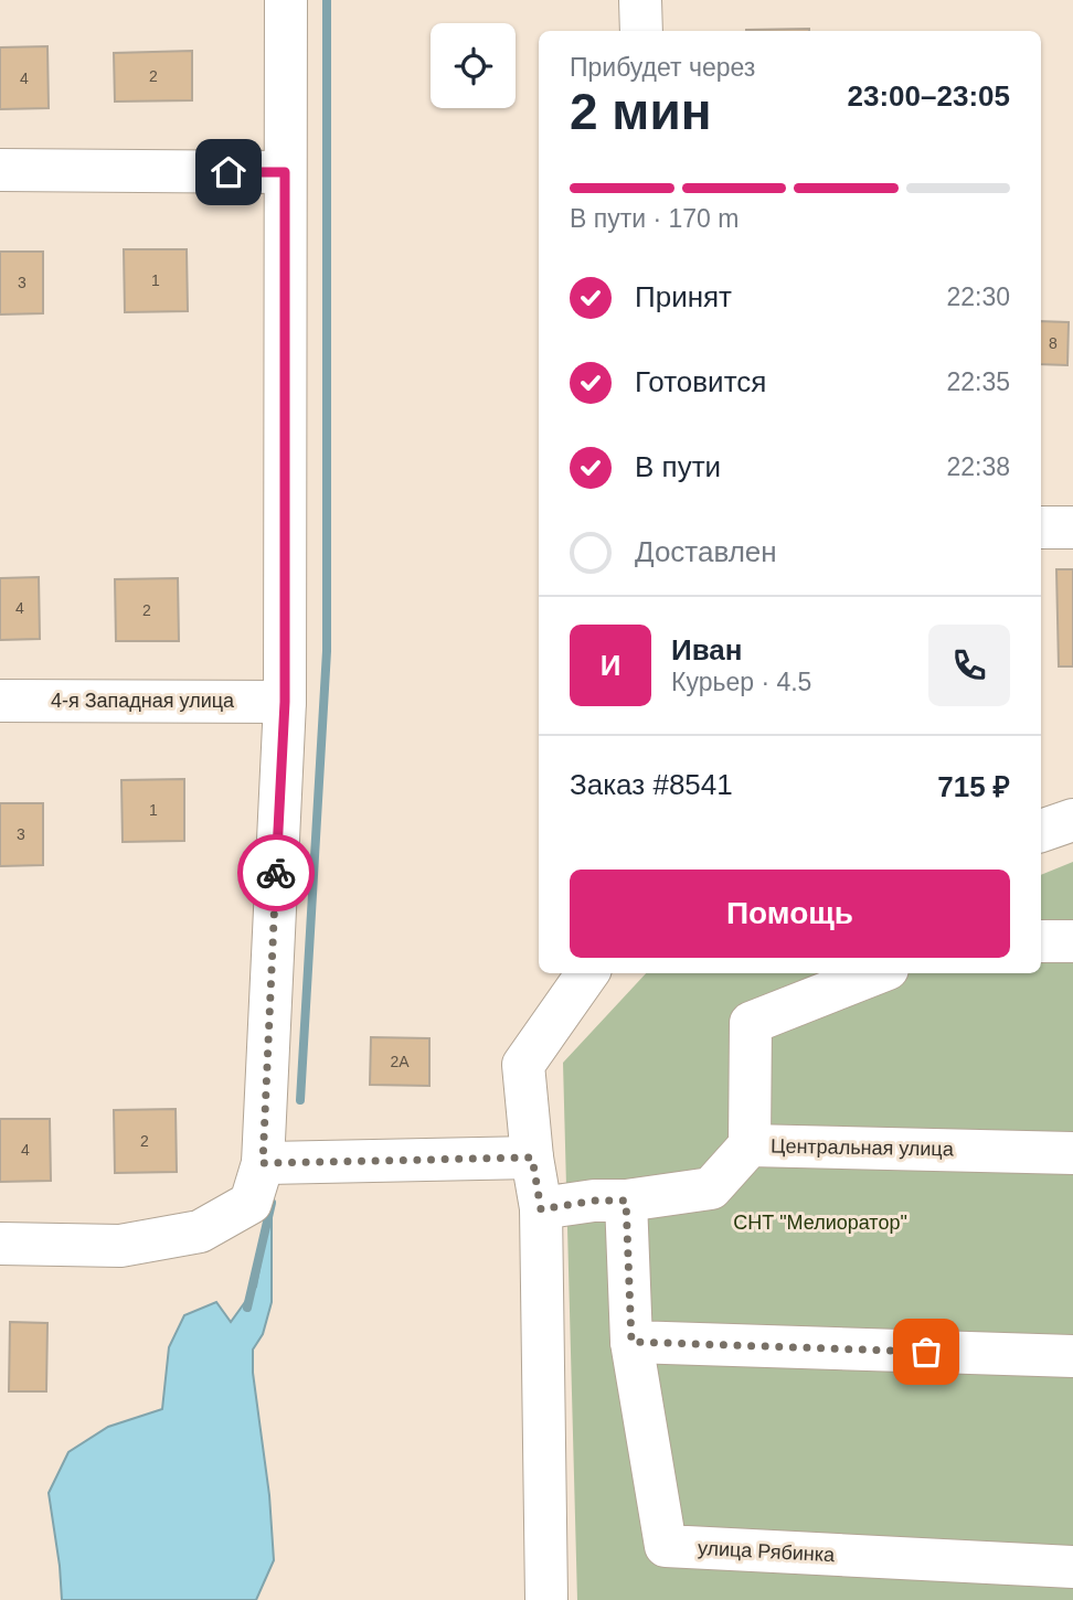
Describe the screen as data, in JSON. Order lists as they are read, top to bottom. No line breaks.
{"streets":{"street":["4-я Западная улица","Центральная улица","улица Рябинка"]},"parks":["СНТ \"Мелиоратор\""],"house_numbers":["2","4","1","3","8","4","2","1","3","2А","2","4"],"page":{"heading":["2 мин","Прибудет через","23:00–23:05"],"panel":["Иван","Курьер · 4.5","Заказ #8541","715 ₽"],"bar":"В пути · 170 m","list":[["Принят","22:30"],["Готовится","22:35"],["В пути","22:38"],"Доставлен"],"round":"И","buttons":"Помощь"}}
